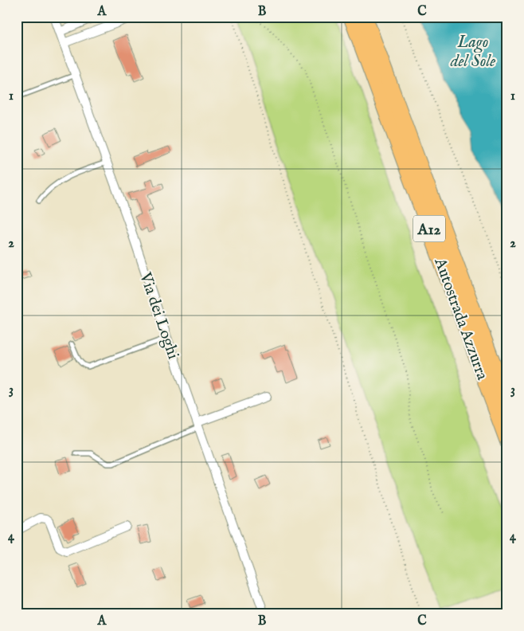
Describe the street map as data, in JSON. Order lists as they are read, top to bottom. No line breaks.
{"streets":{"highway":["A12","Autostrada Azzurra"],"street":["Via dei Loghi"]},"water":["Lago del Sole"],"grid":{"columns":["A","B","C"],"rows":["1","2","3","4"]}}
